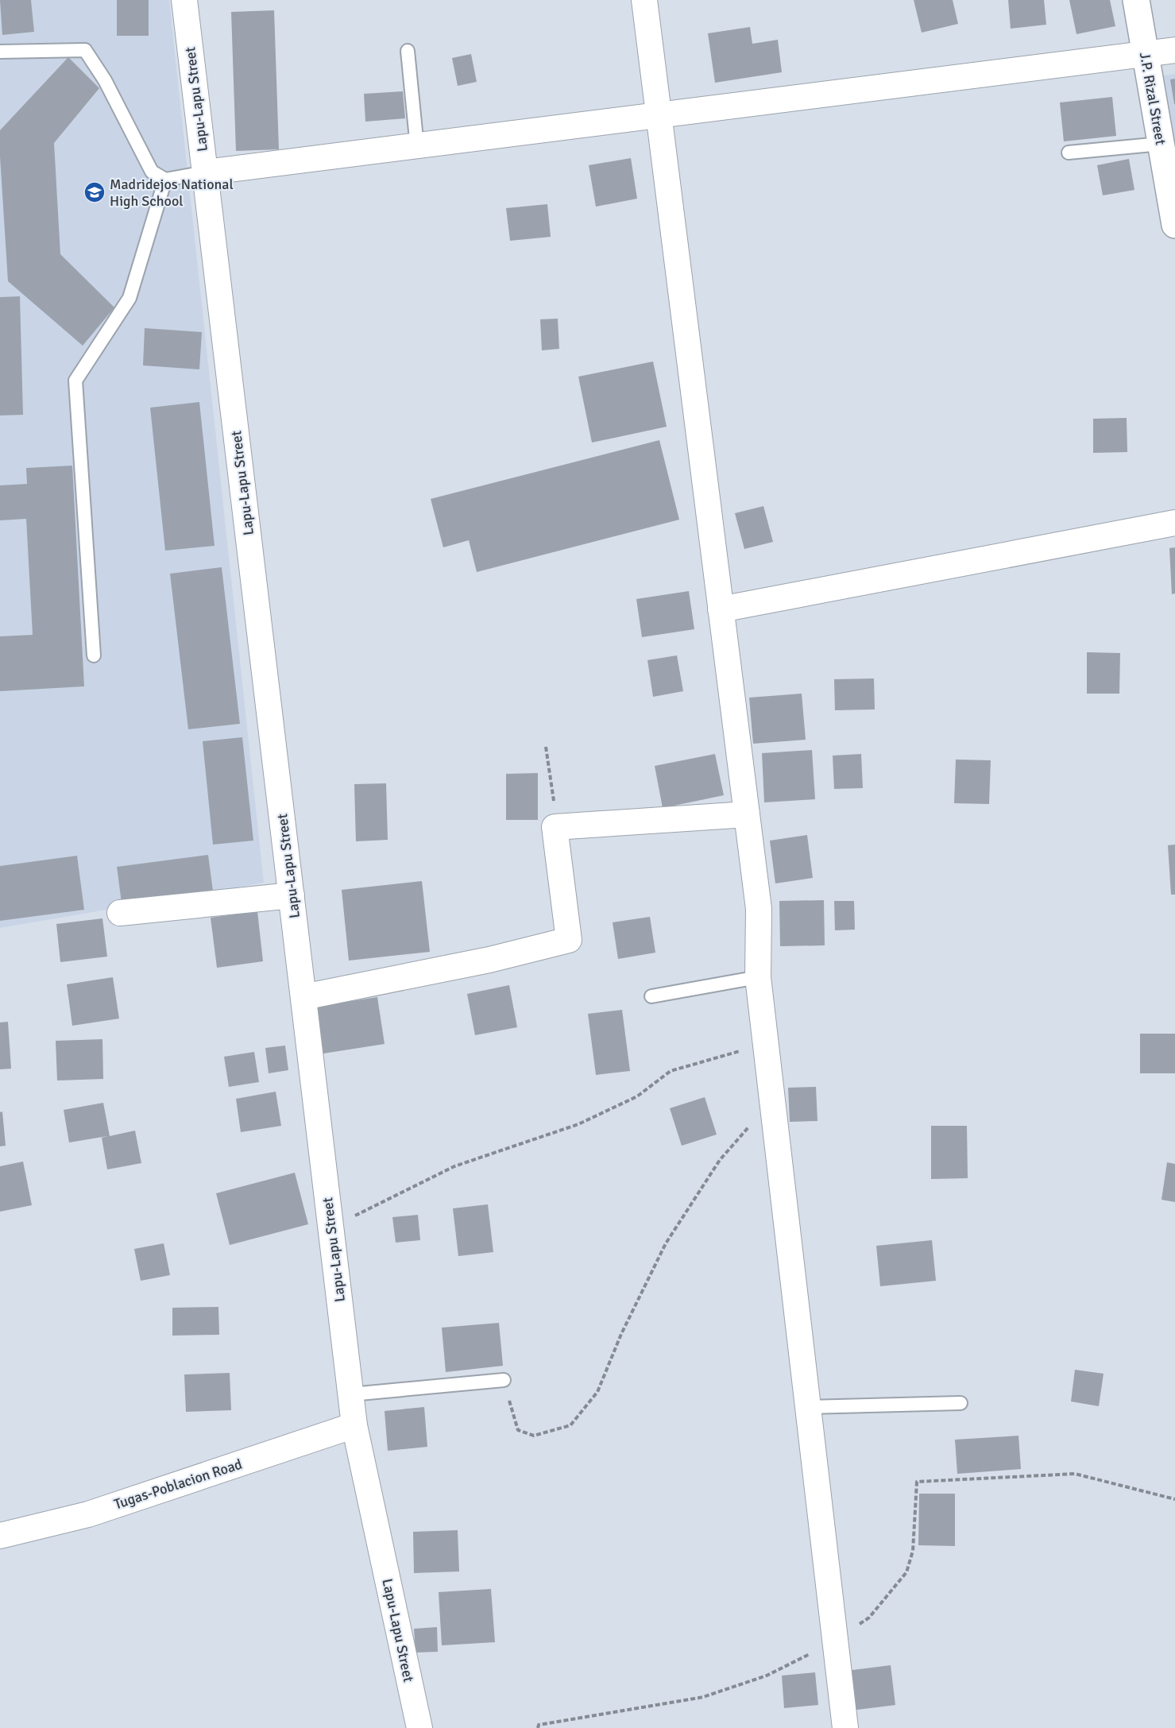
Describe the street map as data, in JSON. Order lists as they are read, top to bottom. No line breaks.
{"streets":{"main road":["J.P. Rizal Street"],"street":["Lapu-Lapu Street","Tugas-Poblacion Road"]},"crossings":[["Lapu-Lapu Street","Tugas-Poblacion Road"]],"places":{"school or university":["Madridejos National High School"]}}
